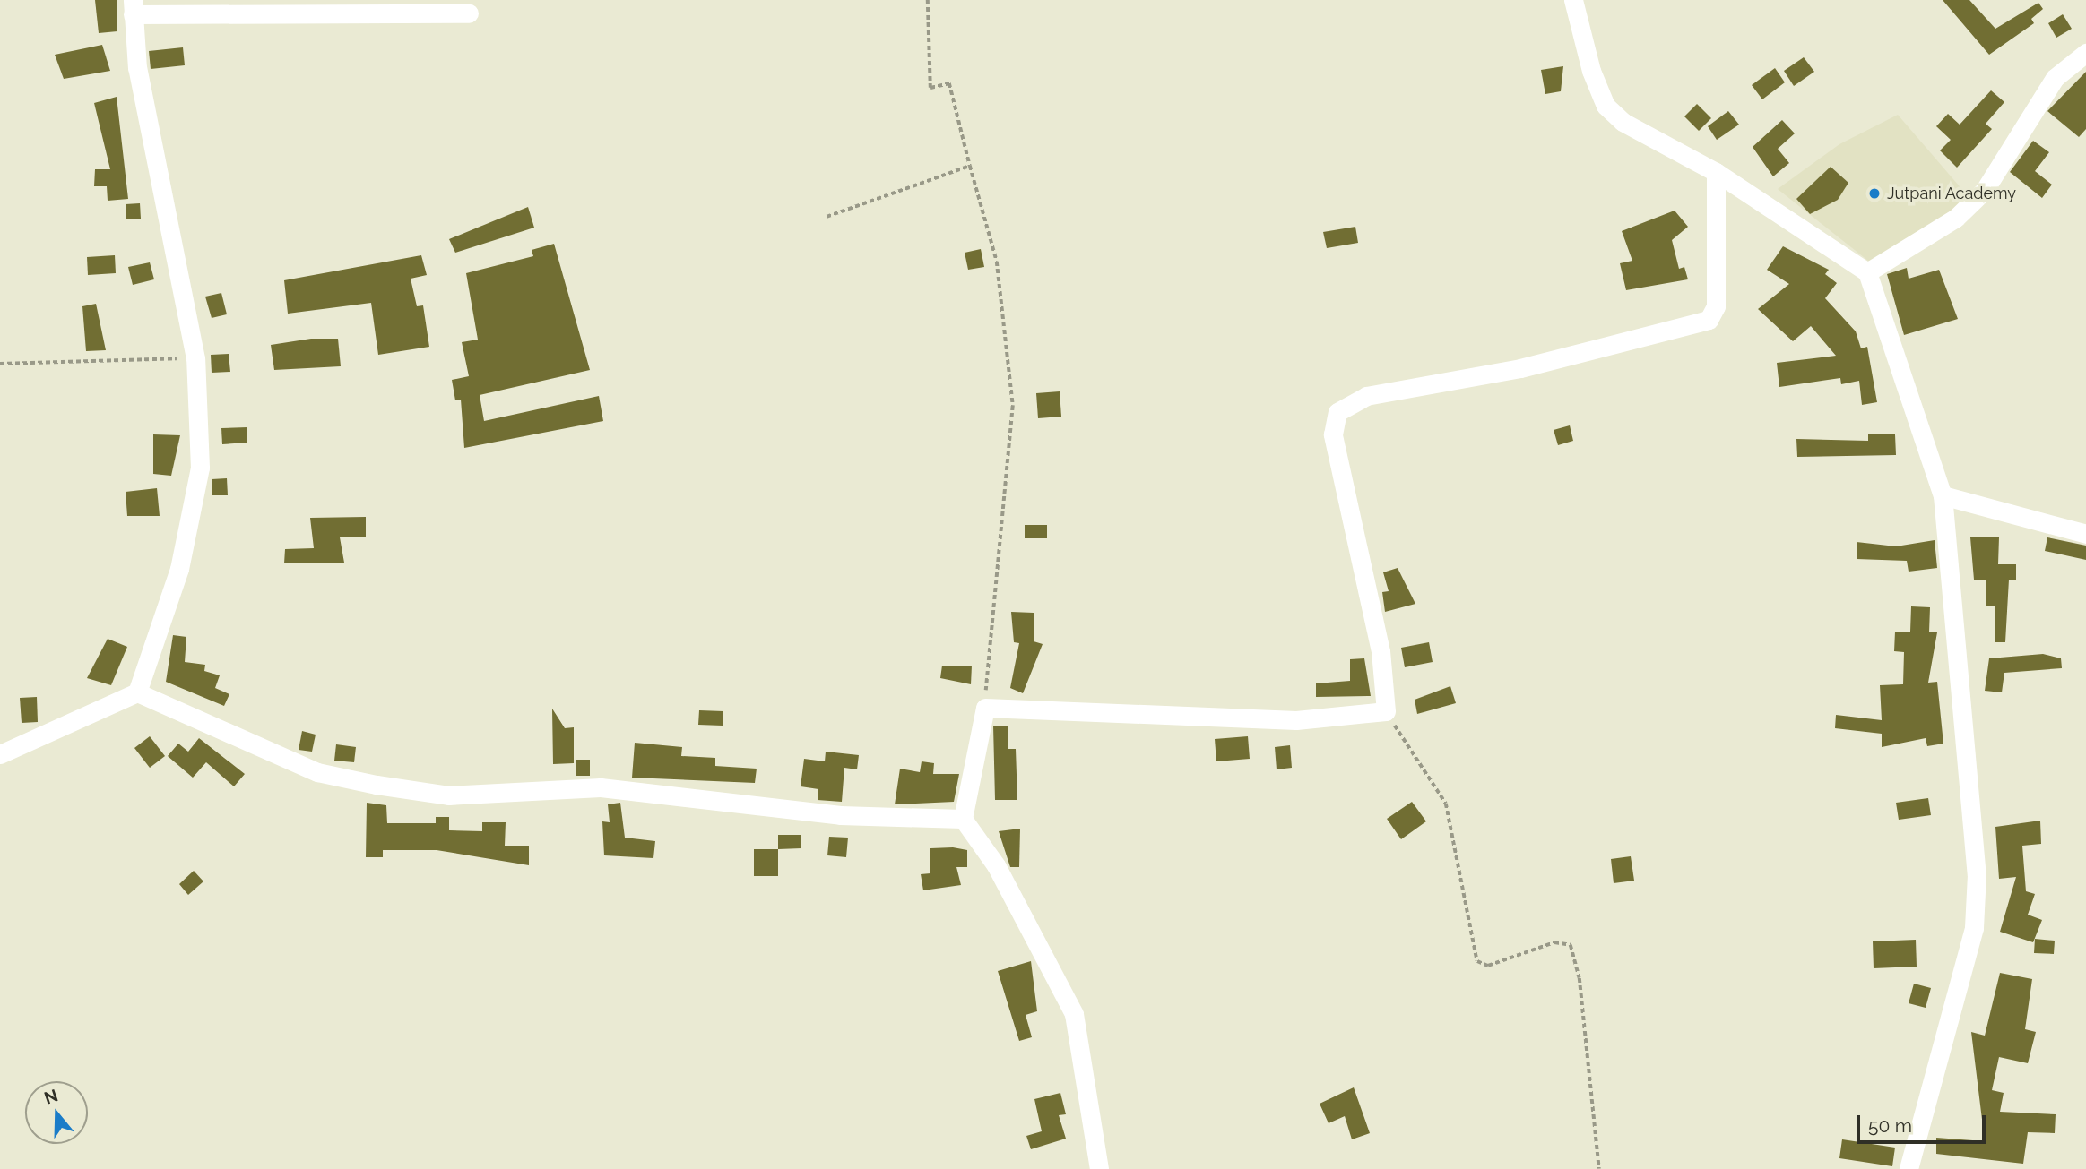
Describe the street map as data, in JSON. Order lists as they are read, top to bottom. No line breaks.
{"places":["Jutpani Academy"],"scale_bar":"50 m","north":"top"}
